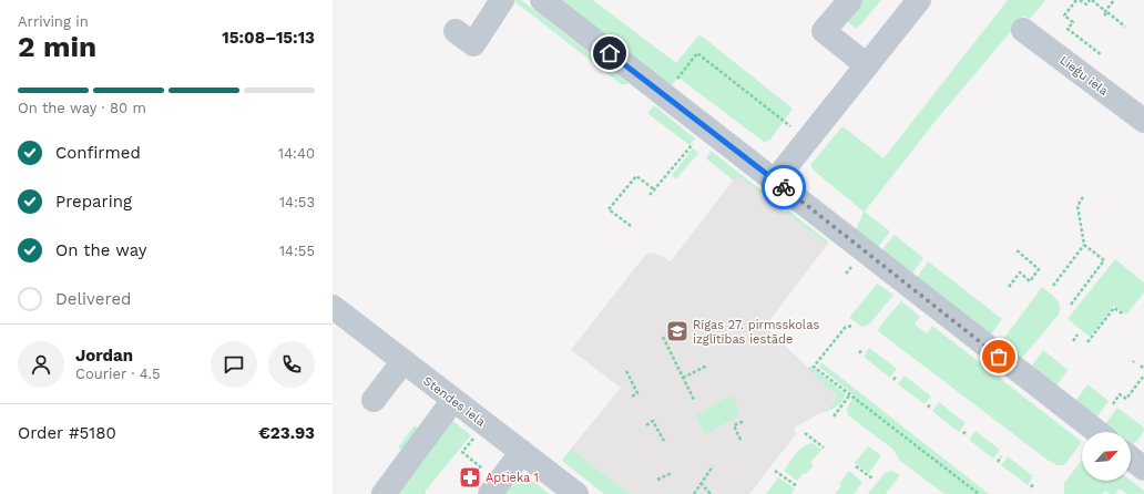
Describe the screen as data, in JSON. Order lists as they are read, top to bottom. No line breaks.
{"streets":{"street":["Lieģu iela","Stendes iela"]},"places":{"school or university":["Rīgas 27. pirmsskolas izglītības iestāde"],"pharmacy":["Aptieka 1"]},"north":"top right","page":{"heading":["2 min","Arriving in","15:08–15:13"],"panel":["Jordan","Courier · 4.5","Order #5180","€23.93"],"bar":"On the way · 80 m","list":[["Confirmed","14:40"],["Preparing","14:53"],["On the way","14:55"],"Delivered"]}}
